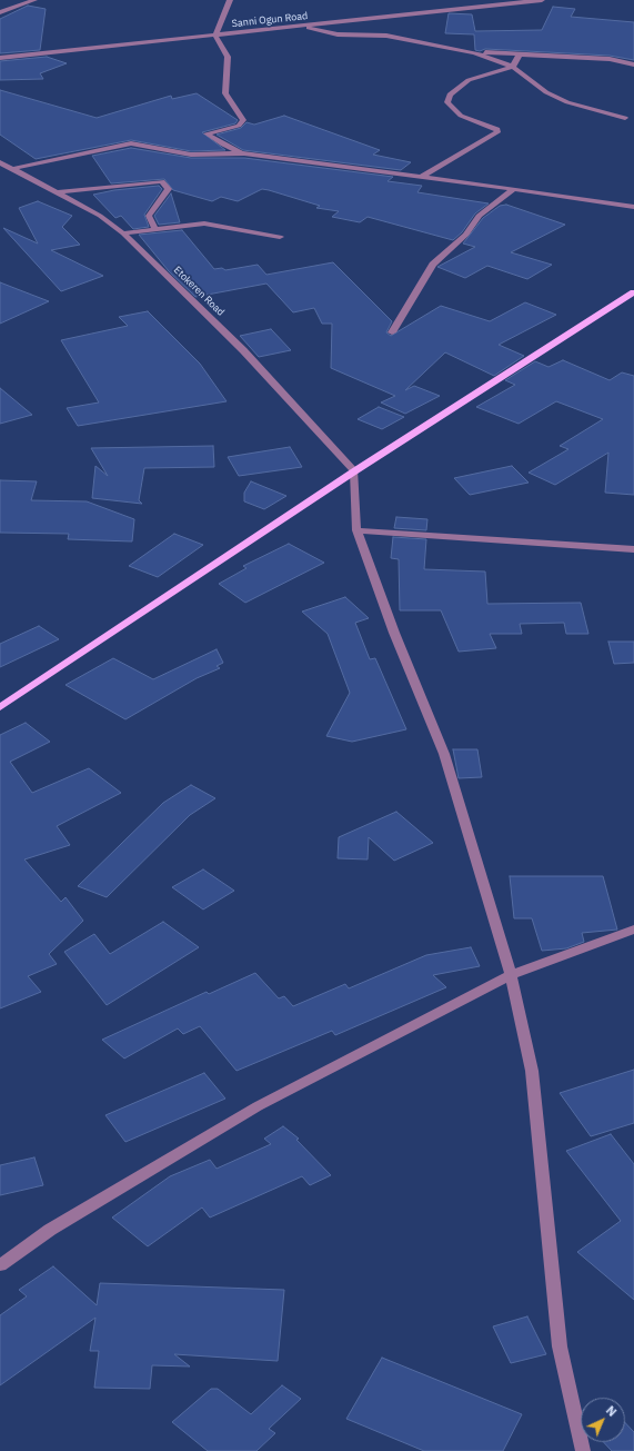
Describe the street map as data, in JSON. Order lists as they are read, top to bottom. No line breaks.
{"streets":{"street":["Sanni Ogun Road","Etokeren Road"]},"north":"top right"}
